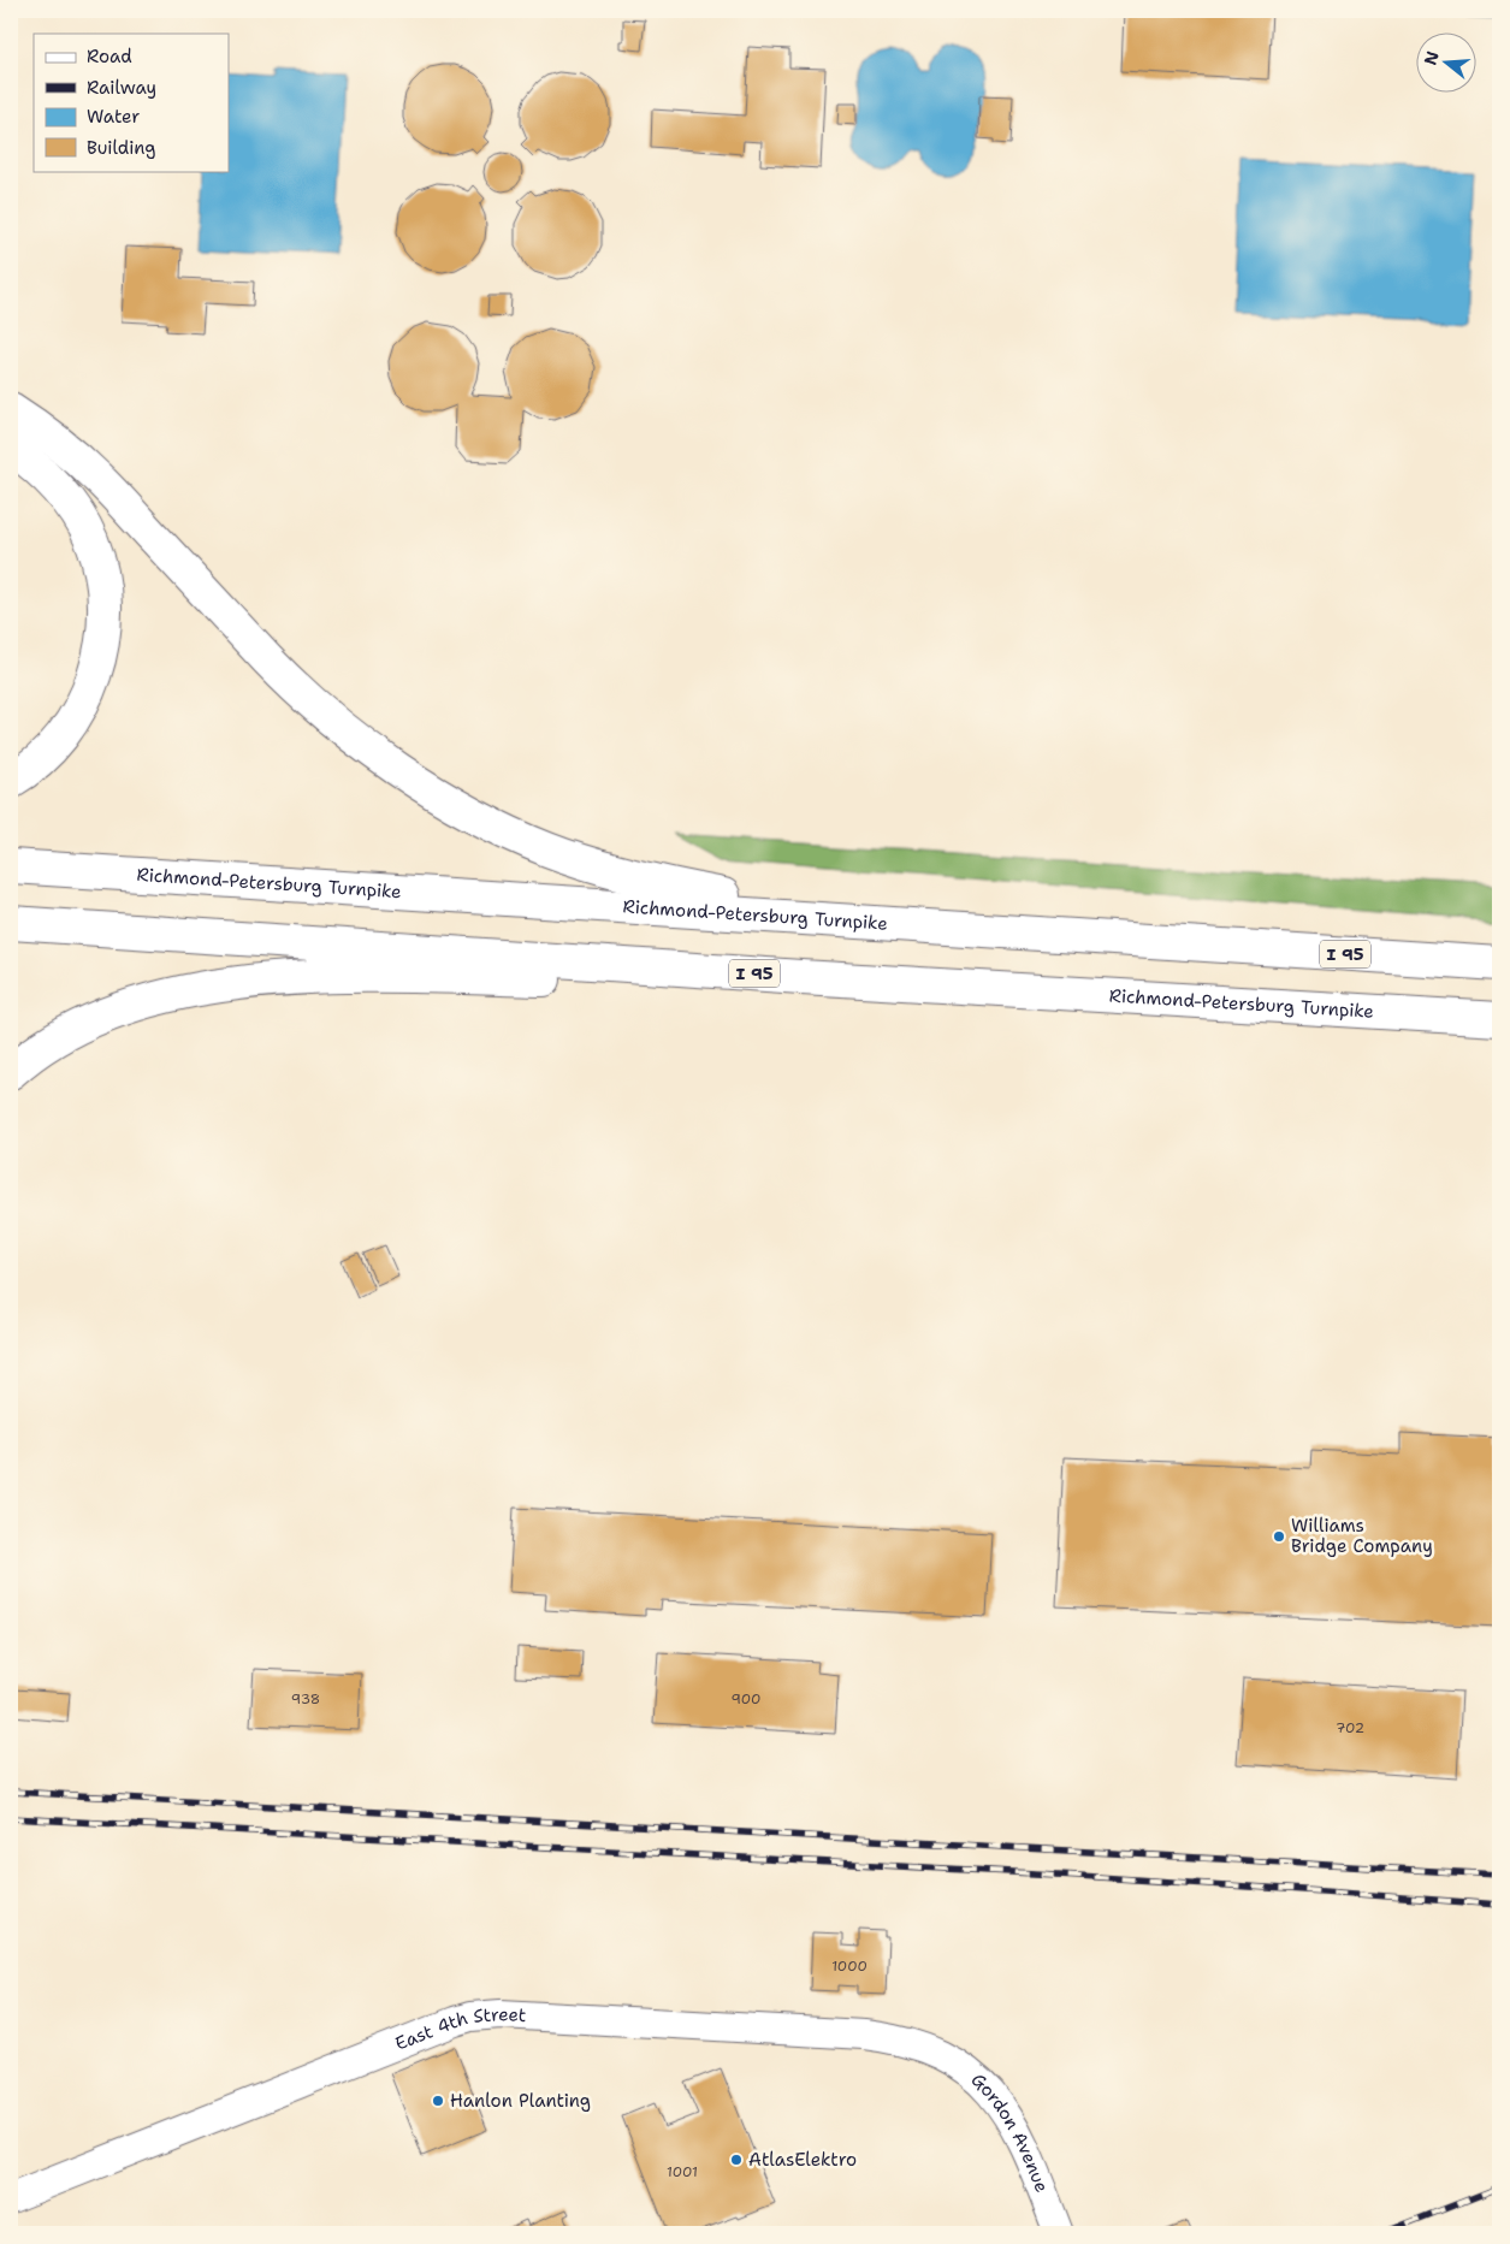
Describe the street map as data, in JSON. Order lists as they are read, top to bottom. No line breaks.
{"streets":{"highway":["Richmond-Petersburg Turnpike","I 95"],"street":["East 4th Street","Gordon Avenue"]},"crossings":[["East 4th Street","Gordon Avenue"]],"places":["Williams Bridge Company","Hanlon Planting","AtlasElektro"],"house_numbers":["938","900","702","1000","1001"],"legend":["Road","Railway","Water","Building"],"north":"left"}
